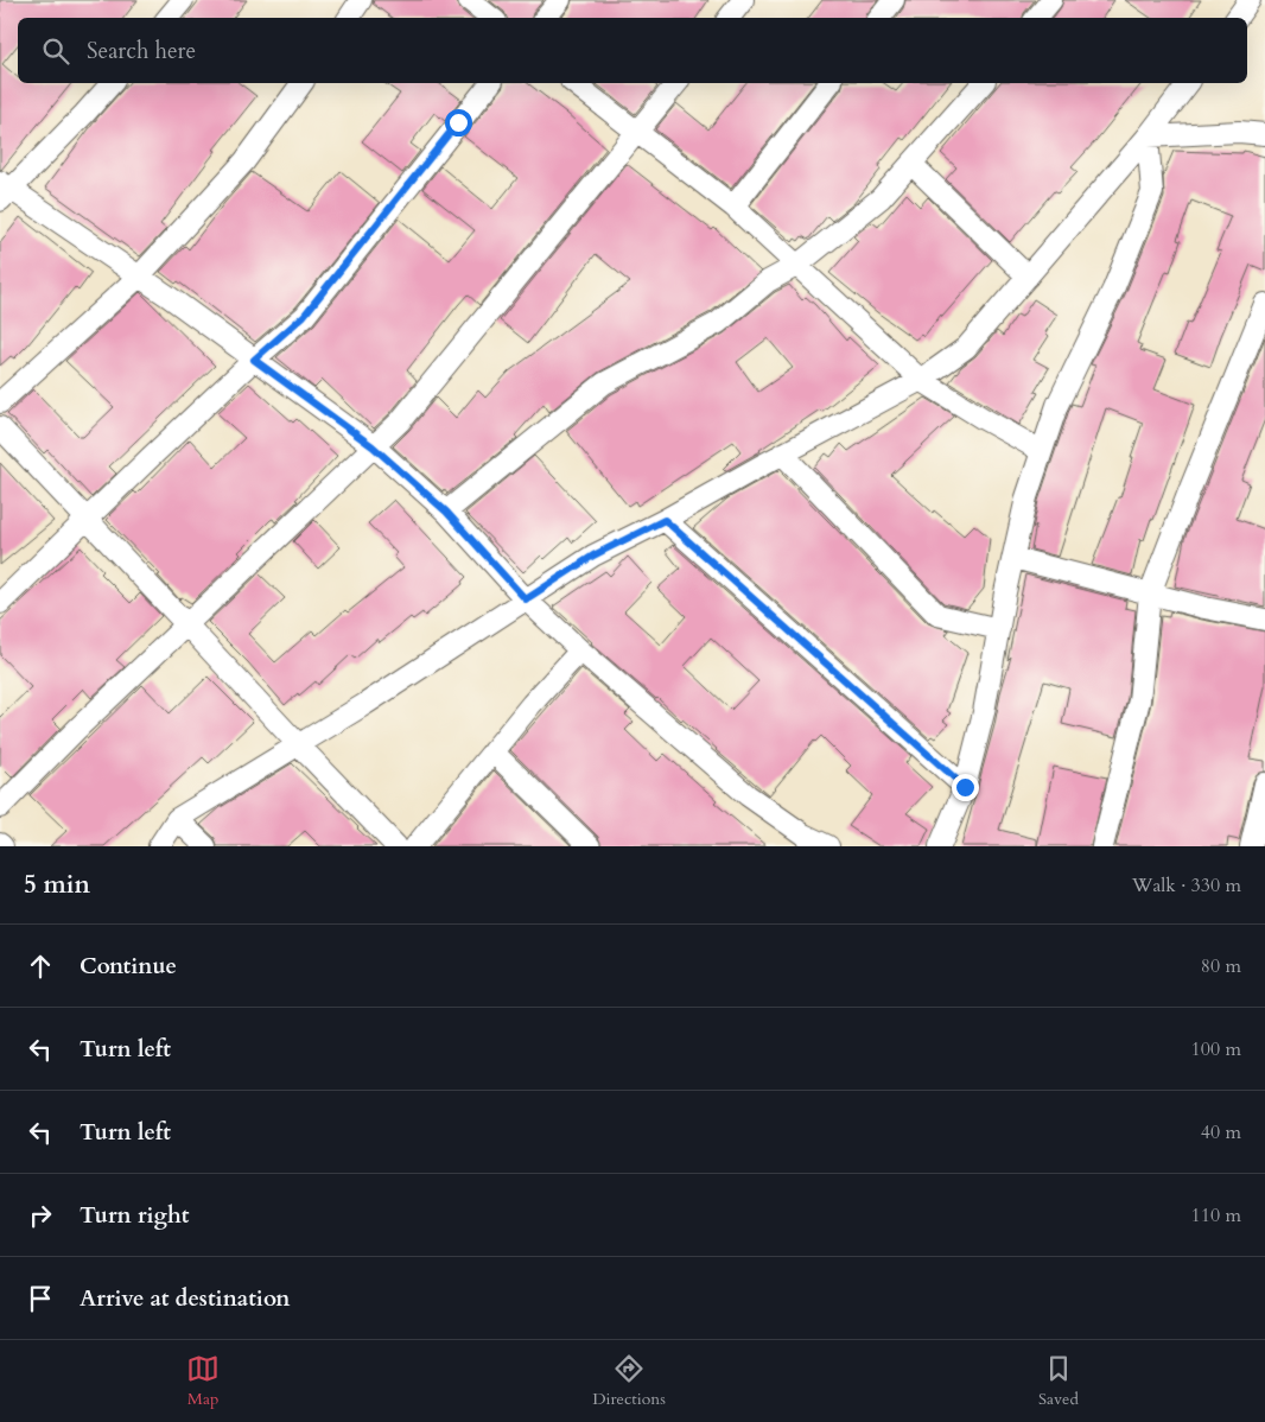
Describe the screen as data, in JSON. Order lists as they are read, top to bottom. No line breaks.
{"page":{"search":"Search here","heading":["5 min","Walk · 330 m"],"list":[["Continue","80 m"],["Turn left","100 m"],["Turn left","40 m"],["Turn right","110 m"],"Arrive at destination"],"nav":["Map","Directions","Saved"]}}
